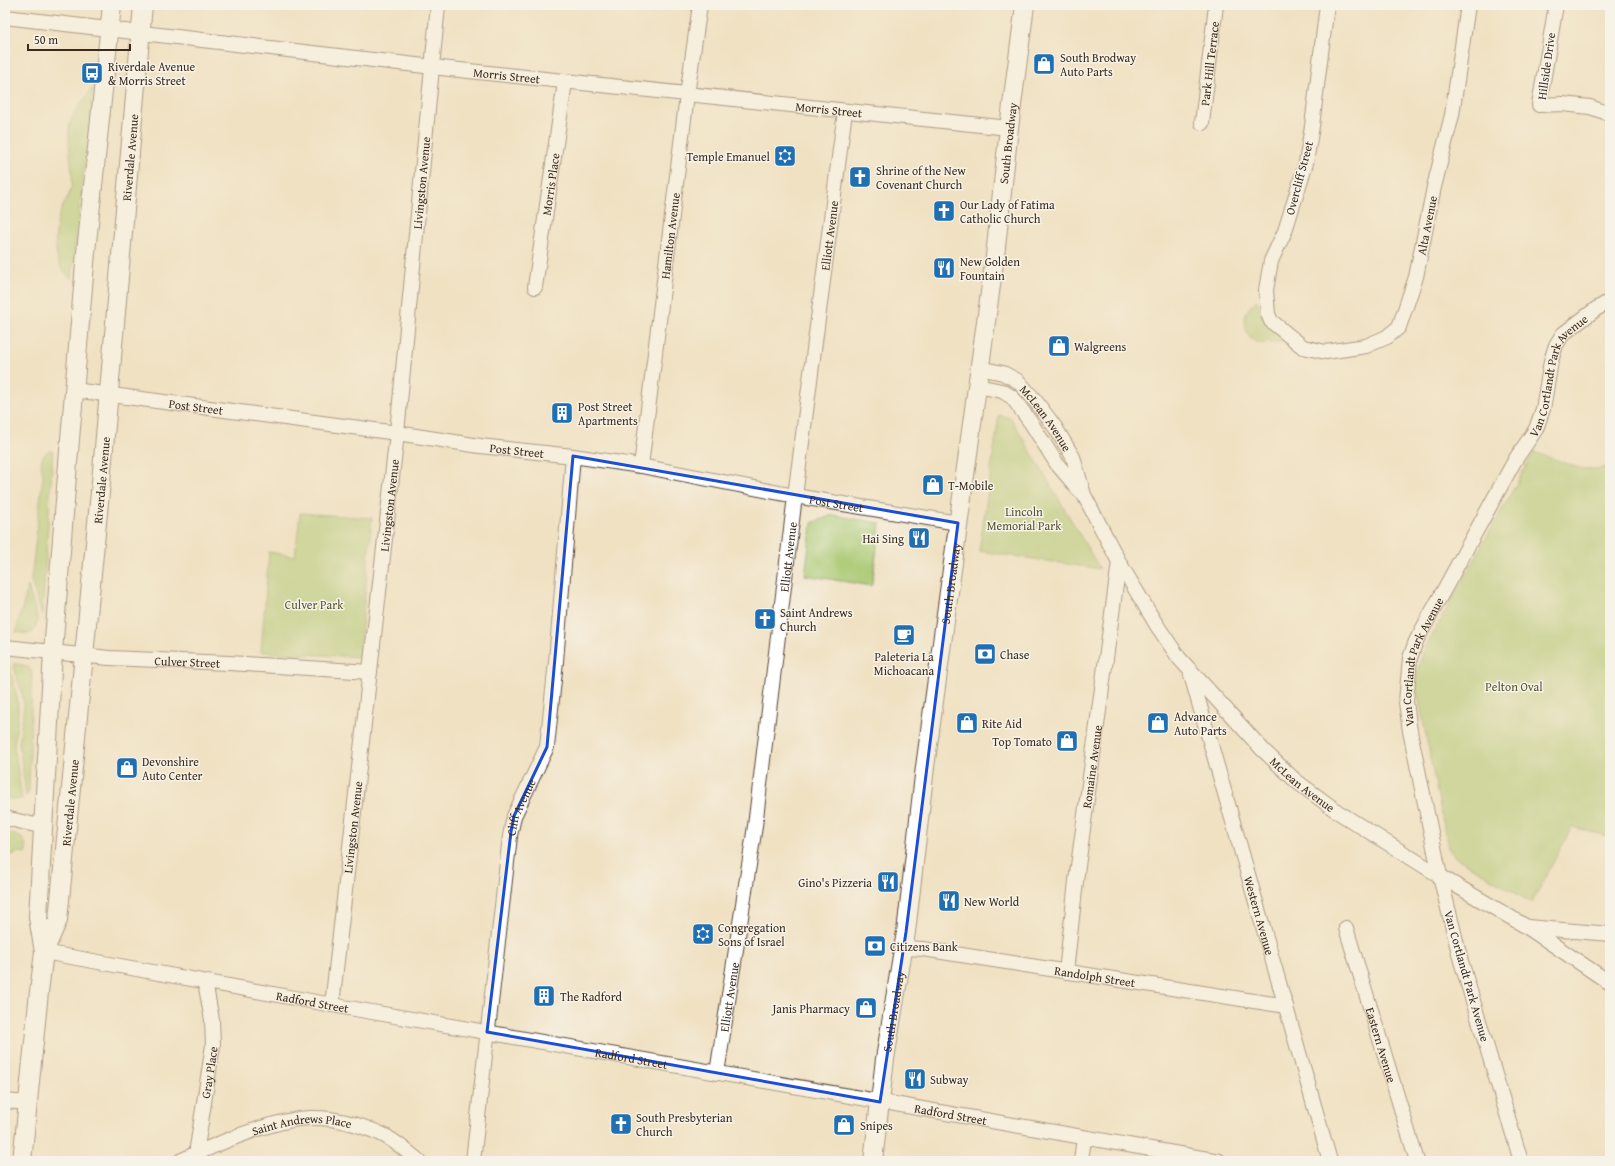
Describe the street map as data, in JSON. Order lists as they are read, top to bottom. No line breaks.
{"streets":{"main road":["South Broadway","Riverdale Avenue"],"street":["Park Hill Terrace","Hillside Drive","Morris Street","Overcliff Street","Livingston Avenue","Morris Place","Alta Avenue","Elliott Avenue","Hamilton Avenue","Van Cortlandt Park Avenue","Post Street","McLean Avenue","Culver Street","Romaine Avenue","Cliff Avenue","Western Avenue","Randolph Street","Radford Street","Eastern Avenue","Gray Place","Saint Andrews Place"]},"crossings":[["Morris Street","South Broadway"],["Morris Street","Riverdale Avenue"],["Morris Street","Livingston Avenue"],["Morris Street","Morris Place"],["Morris Street","Elliott Avenue"],["Morris Street","Hamilton Avenue"],["South Broadway","Post Street"],["South Broadway","McLean Avenue"],["South Broadway","Randolph Street"],["South Broadway","Radford Street"],["Riverdale Avenue","Post Street"],["Riverdale Avenue","Culver Street"],["Riverdale Avenue","Radford Street"],["Overcliff Street","Alta Avenue"],["Livingston Avenue","Post Street"],["Livingston Avenue","Culver Street"],["Livingston Avenue","Radford Street"],["Elliott Avenue","Post Street"],["Elliott Avenue","Radford Street"],["Hamilton Avenue","Post Street"],["Van Cortlandt Park Avenue","McLean Avenue"],["Post Street","Cliff Avenue"],["McLean Avenue","Romaine Avenue"],["McLean Avenue","Western Avenue"],["Romaine Avenue","Randolph Street"],["Cliff Avenue","Radford Street"],["Western Avenue","Randolph Street"],["Radford Street","Gray Place"],["Gray Place","Saint Andrews Place"]],"parks":["Lincoln Memorial Park","Culver Park","Pelton Oval"],"places":{"shop":["South Brodway Auto Parts","Walgreens","T-Mobile","Rite Aid","Advance Auto Parts","Top Tomato","Devonshire Auto Center","Janis Pharmacy","Snipes"],"bus stop":["Riverdale Avenue & Morris Street"],"synagogue":["Temple Emanuel","Congregation Sons of Israel"],"church":["Shrine of the New Covenant Church","Our Lady of Fatima Catholic Church","Saint Andrews Church","South Presbyterian Church"],"restaurant":["New Golden Fountain","Hai Sing","Gino's Pizzeria","New World","Subway"],"building":["Post Street Apartments","The Radford"],"cafe":["Paleteria La Michoacana"],"bank":["Chase","Citizens Bank"]},"scale_bar":"50 m"}
